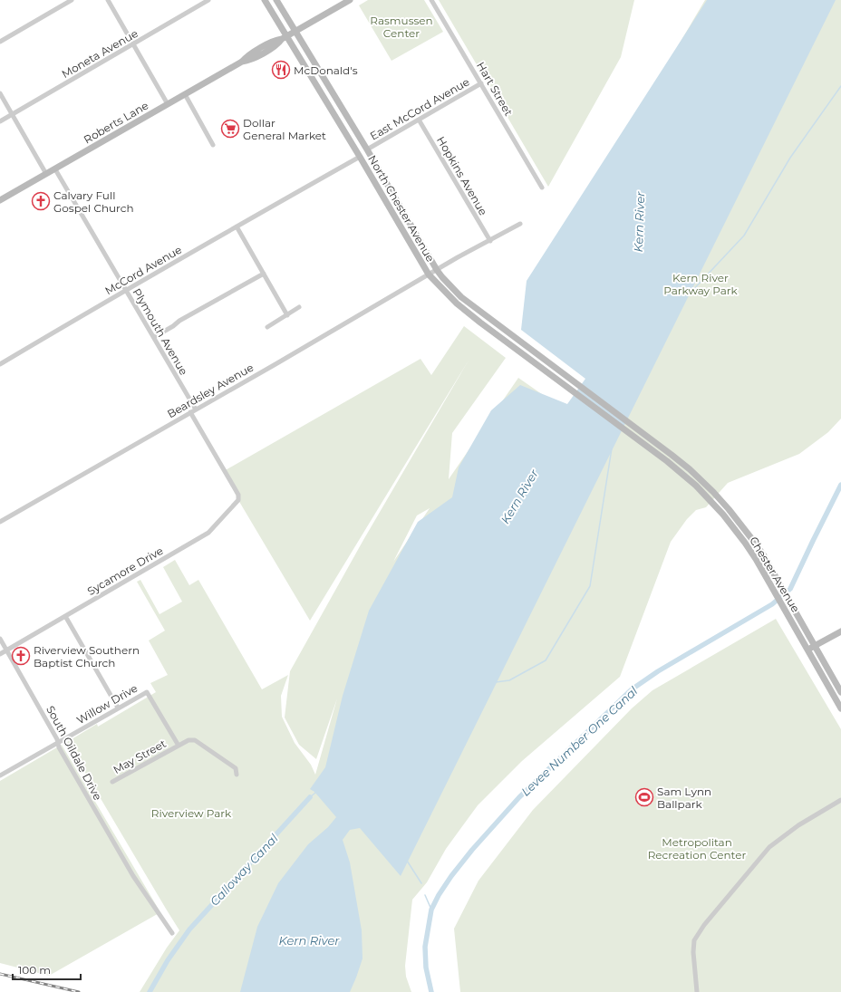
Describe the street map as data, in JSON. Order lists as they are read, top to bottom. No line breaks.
{"streets":{"main road":["Roberts Lane","North Chester Avenue","Chester Avenue"],"street":["Moneta Avenue","Hart Street","East McCord Avenue","Hopkins Avenue","McCord Avenue","Plymouth Avenue","Beardsley Avenue","Sycamore Drive","Willow Drive","South Oildale Drive","May Street"]},"crossings":[["Hart Street","East McCord Avenue"],["East McCord Avenue","Hopkins Avenue"],["East McCord Avenue","North Chester Avenue"],["Roberts Lane","North Chester Avenue"],["Roberts Lane","Plymouth Avenue"],["Hopkins Avenue","Beardsley Avenue"],["North Chester Avenue","McCord Avenue"],["North Chester Avenue","Beardsley Avenue"],["North Chester Avenue","Chester Avenue"],["McCord Avenue","Plymouth Avenue"],["Plymouth Avenue","Beardsley Avenue"],["Beardsley Avenue","Sycamore Drive"],["Sycamore Drive","South Oildale Drive"],["Willow Drive","South Oildale Drive"],["Willow Drive","May Street"]],"water":["Kern River","Levee Number One Canal","Calloway Canal"],"parks":["Rasmussen Center","Kern River Parkway Park","Riverview Park","Metropolitan Recreation Center"],"places":{"restaurant":["McDonald's"],"supermarket":["Dollar General Market"],"church":["Calvary Full Gospel Church","Riverview Southern Baptist Church"],"sports":["Sam Lynn Ballpark"]},"scale_bar":"100 m"}
